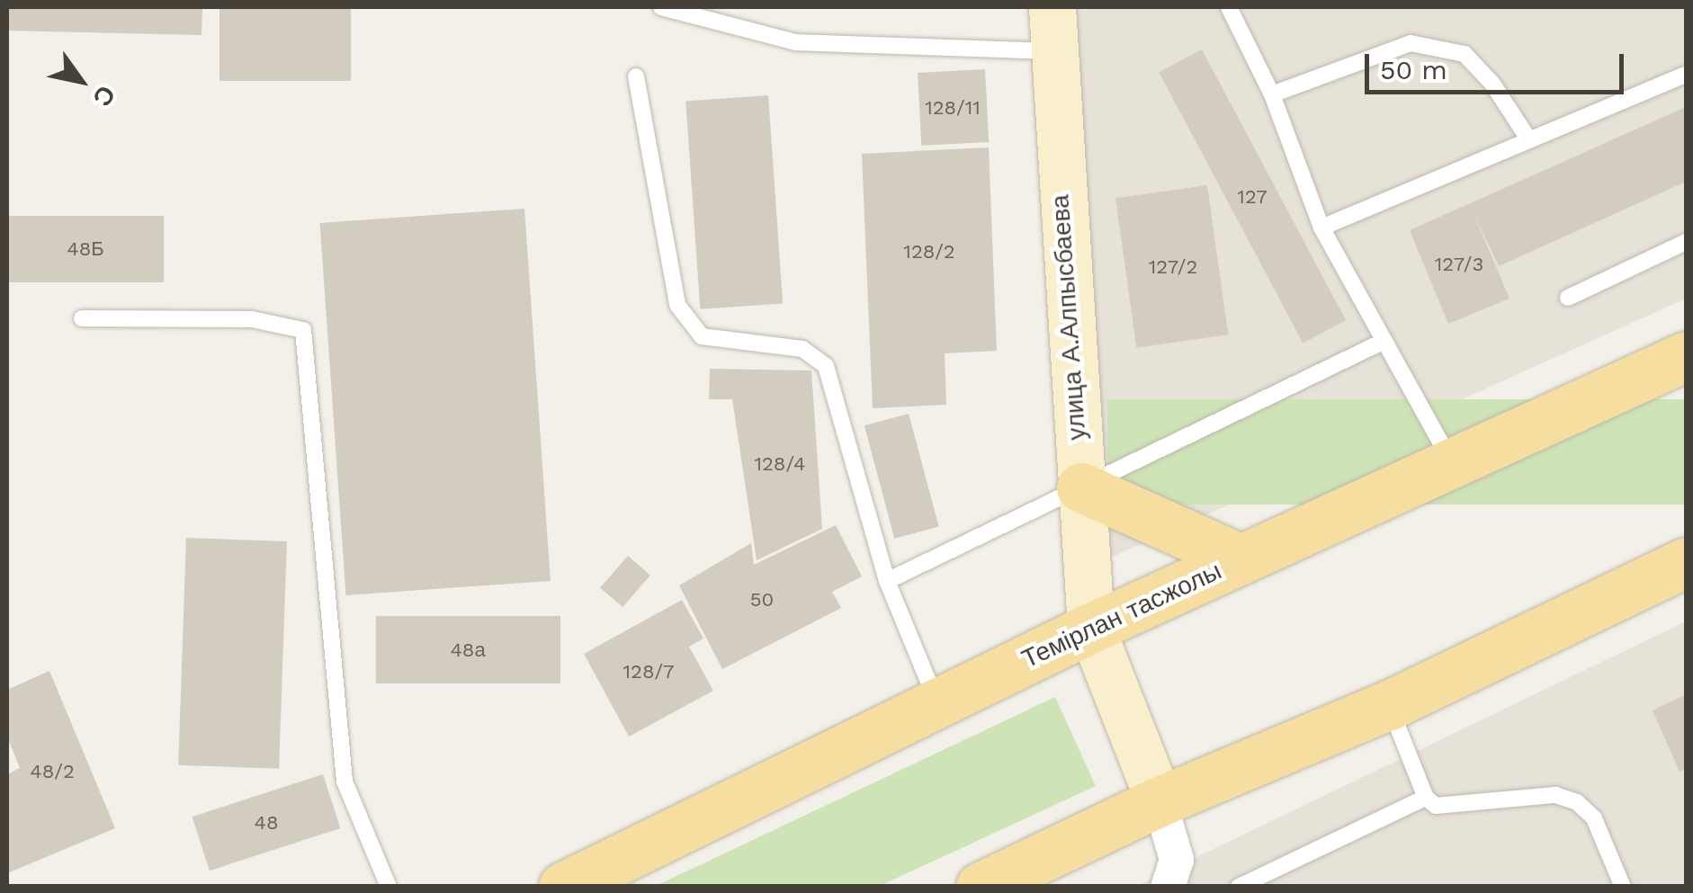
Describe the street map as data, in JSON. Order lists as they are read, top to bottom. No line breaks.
{"streets":{"main road":["Темірлан тасжолы"],"street":["улица А.Алпысбаева"]},"crossings":[["улица А.Алпысбаева","Темірлан тасжолы"]],"house_numbers":["128/11","127","48Б","128/2","127/3","127/2","128/4","50","48а","128/7","48/2","48"],"scale_bar":"50 m","north":"bottom right"}
